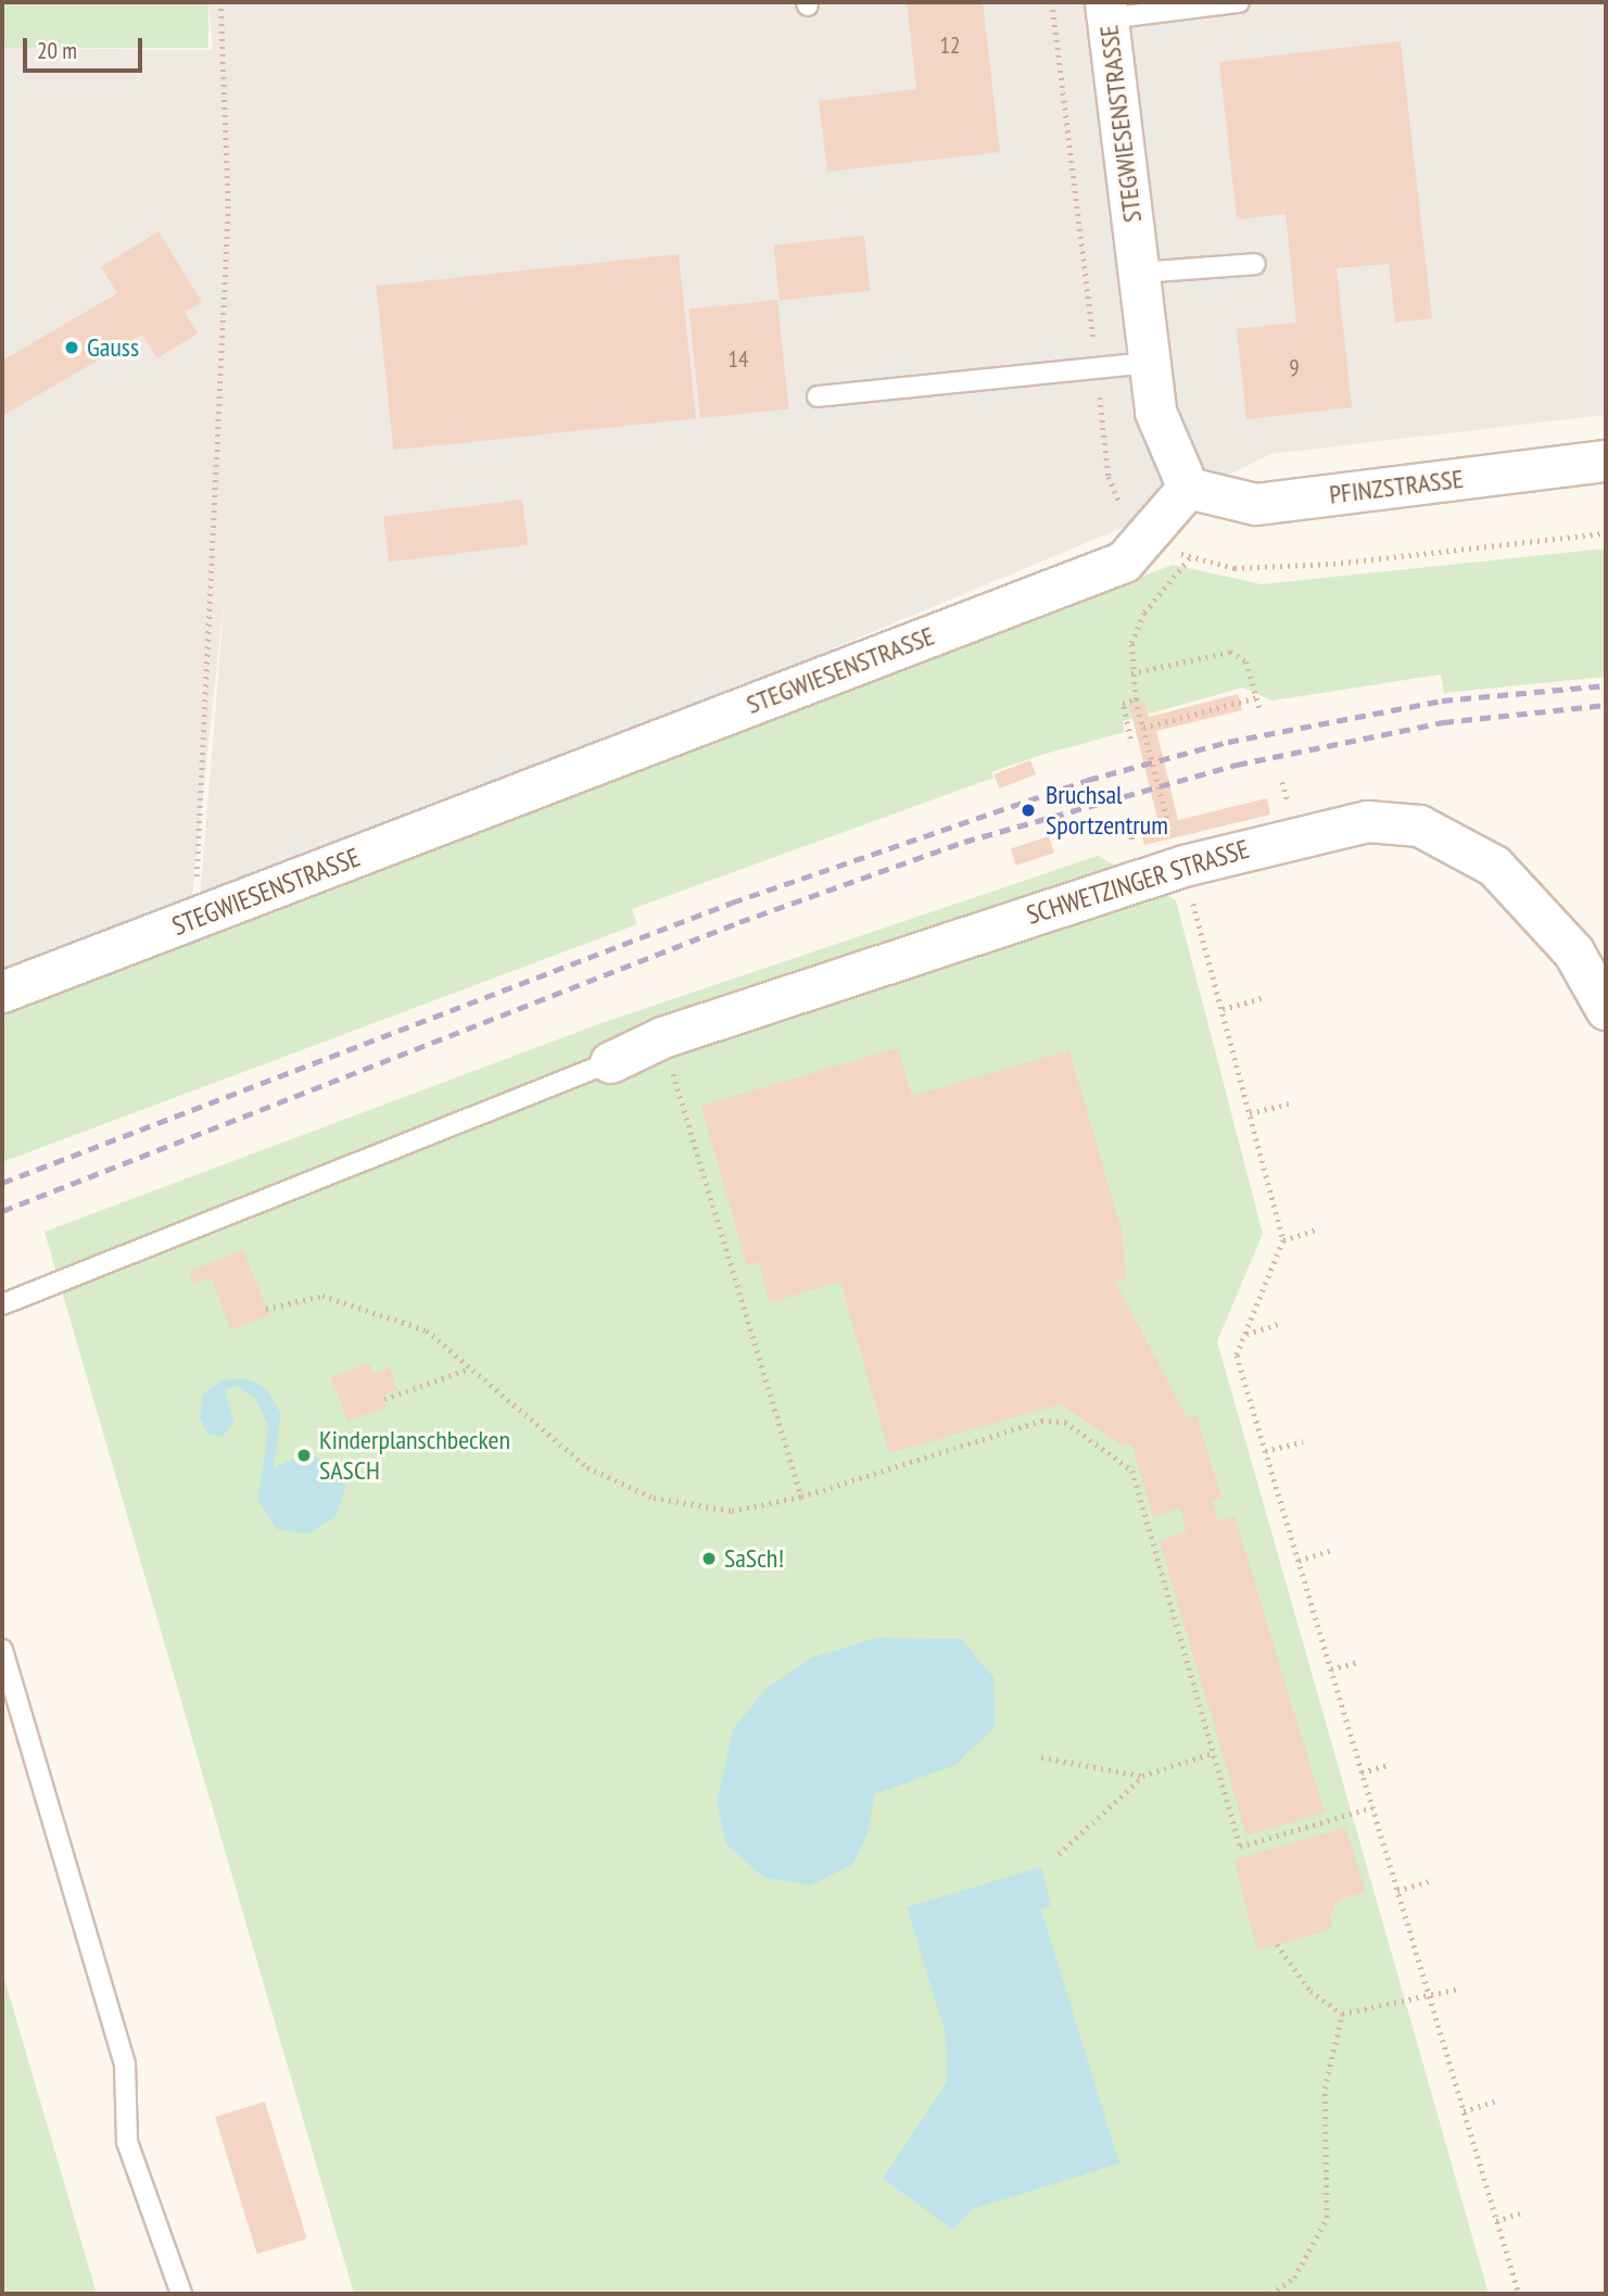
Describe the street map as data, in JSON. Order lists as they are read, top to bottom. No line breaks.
{"streets":{"street":["STEGWIESENSTRASSE","PFINZSTRASSE","SCHWETZINGER STRASSE"]},"crossings":[["STEGWIESENSTRASSE","PFINZSTRASSE"]],"places":["Gauss","Bruchsal Sportzentrum","Kinderplanschbecken SASCH","SaSch!"],"house_numbers":["12","14","9"],"scale_bar":"20 m"}
